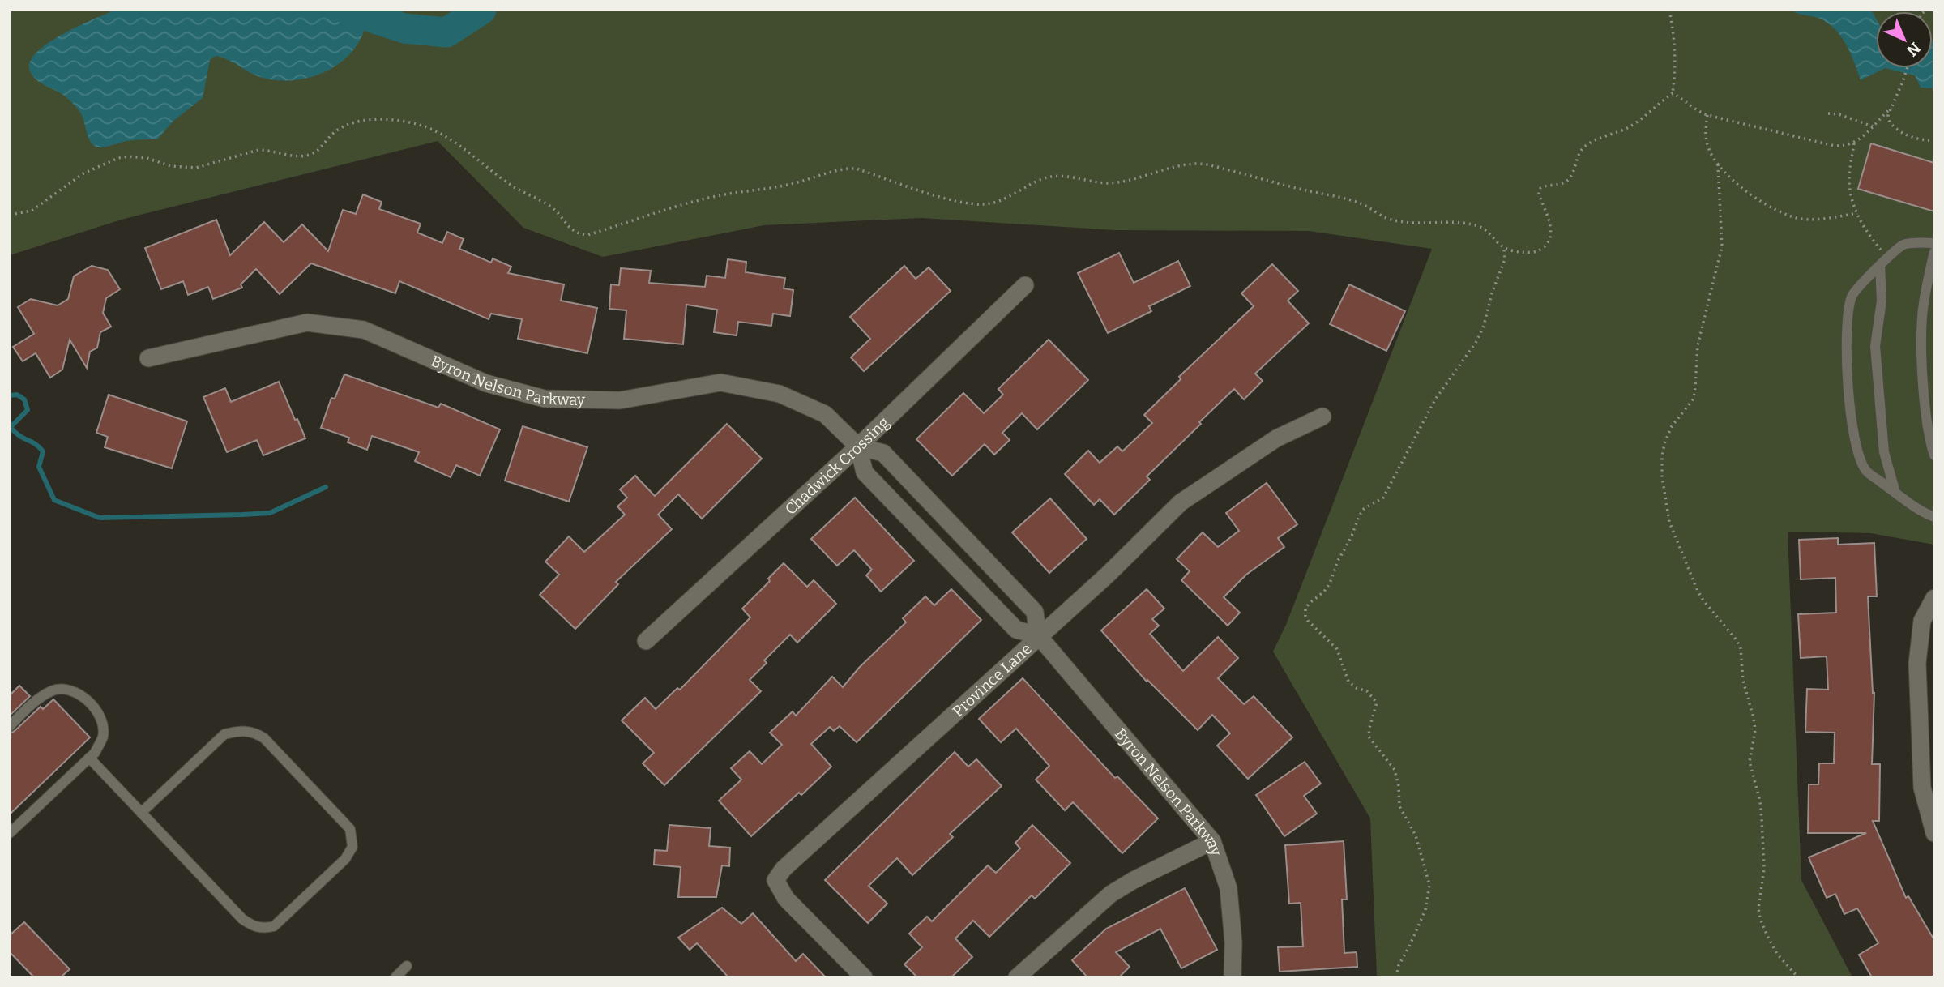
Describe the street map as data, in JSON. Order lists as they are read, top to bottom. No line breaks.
{"streets":{"street":["Byron Nelson Parkway","Chadwick Crossing","Province Lane"]},"crossings":[["Byron Nelson Parkway","Chadwick Crossing"],["Byron Nelson Parkway","Province Lane"]],"north":"bottom right"}
